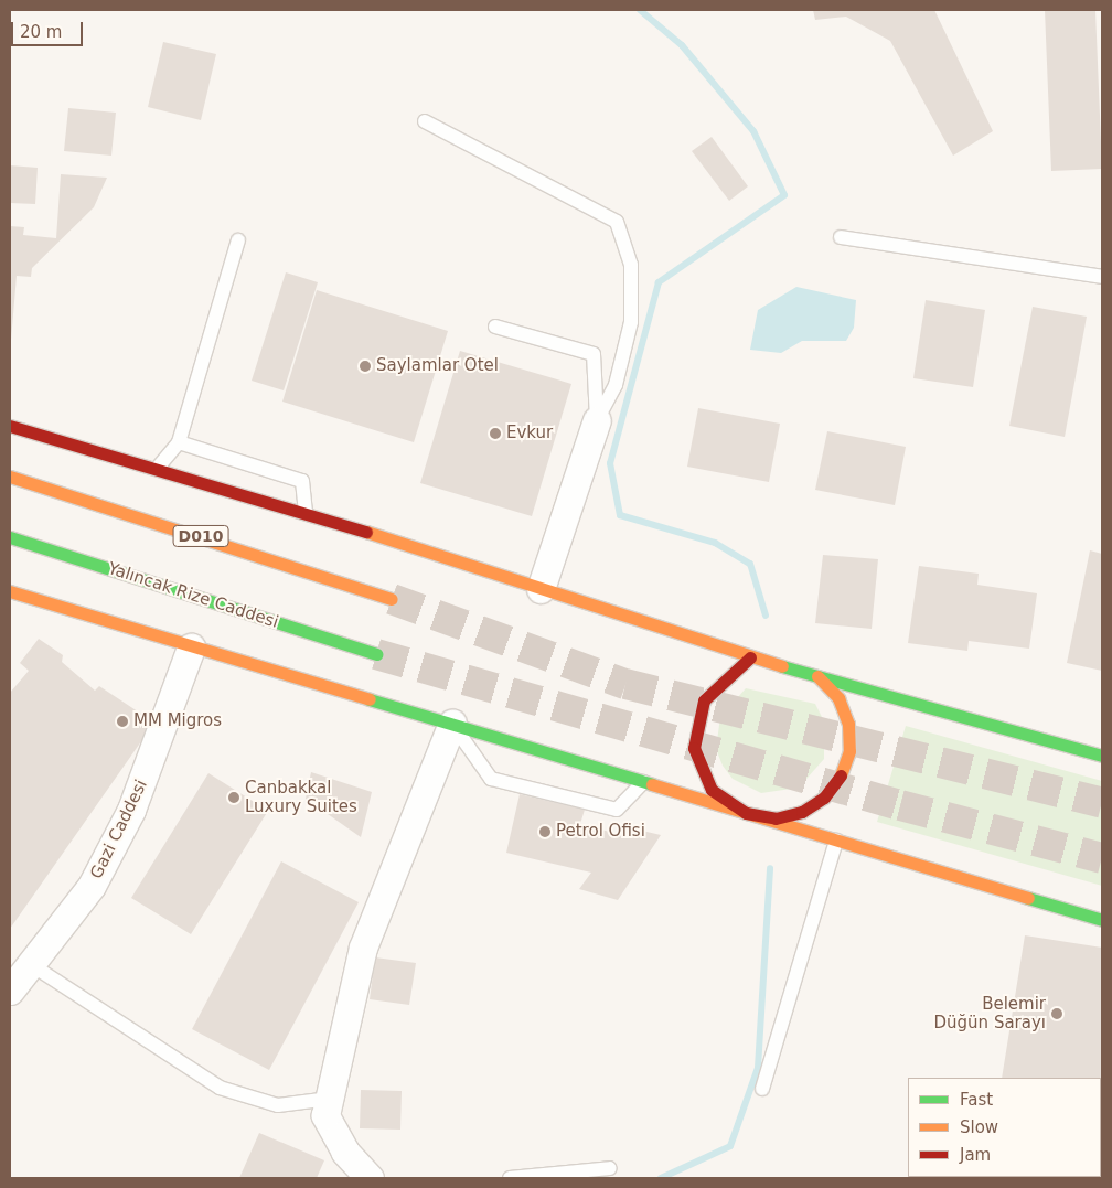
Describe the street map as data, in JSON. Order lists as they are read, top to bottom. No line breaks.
{"streets":{"highway":["D010","Yalıncak Rize Caddesi"],"street":["Gazi Caddesi"]},"places":["Saylamlar Otel","Evkur","MM Migros","Canbakkal Luxury Suites","Petrol Ofisi","Belemir Düğün Sarayı"],"legend":["Fast","Slow","Jam"],"scale_bar":"20 m"}
